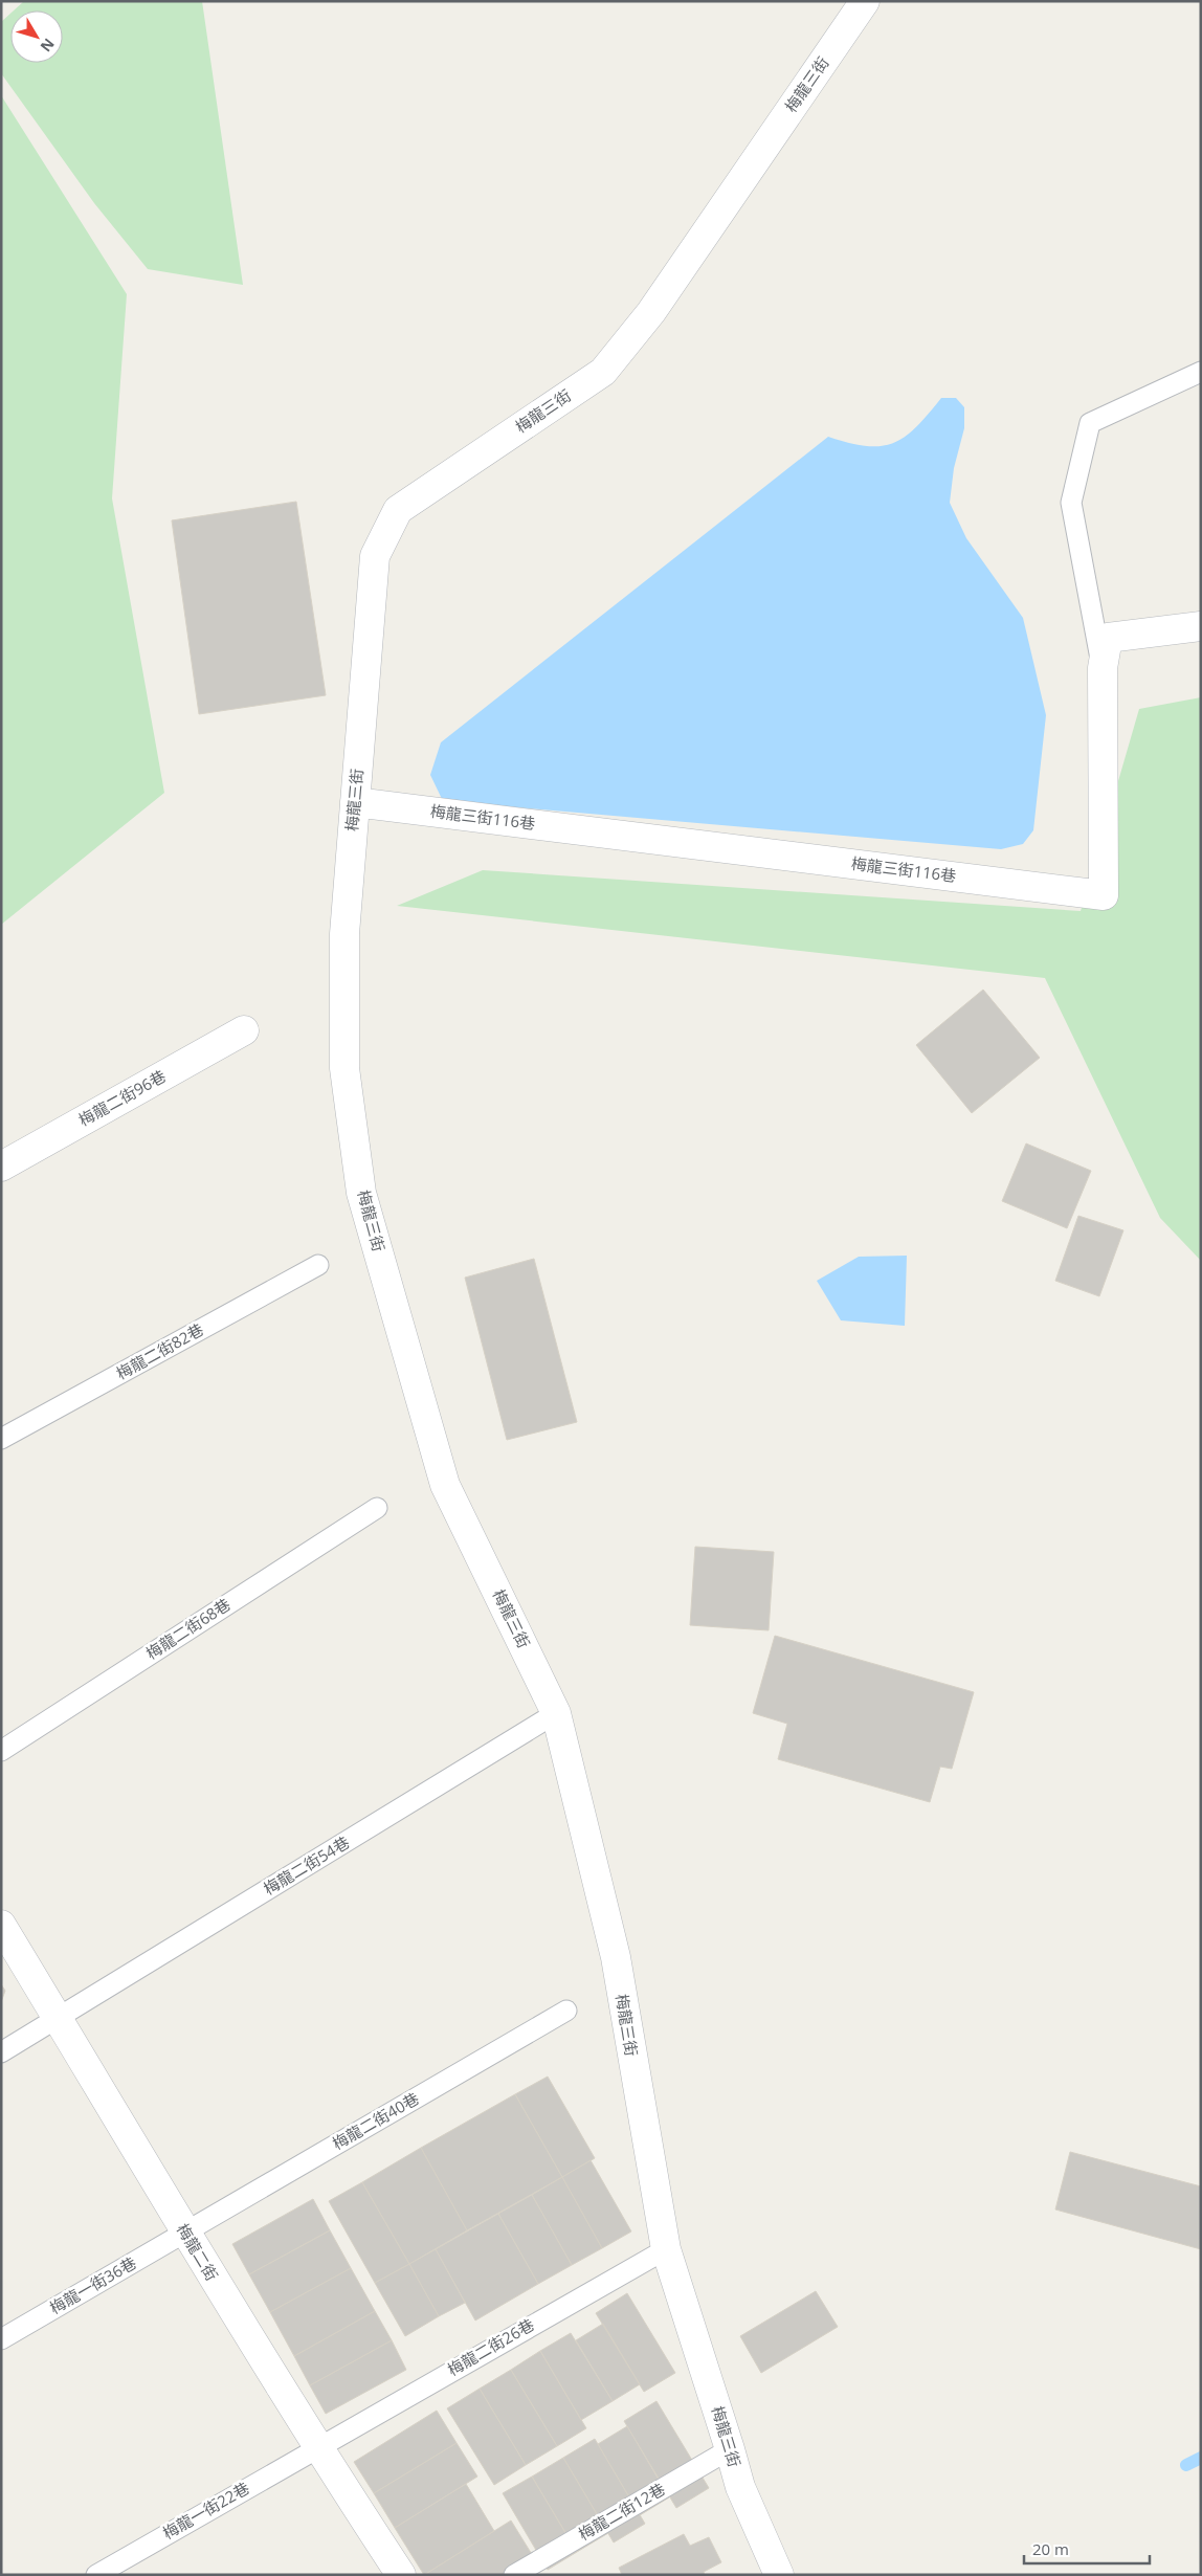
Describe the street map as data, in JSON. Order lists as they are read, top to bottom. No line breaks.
{"streets":{"street":["梅龍三街","梅龍三街116巷","梅龍二街96巷","梅龍二街"],"lane":["梅龍二街82巷","梅龍二街68巷","梅龍二街54巷","梅龍二街40巷","梅龍一街36巷","梅龍二街26巷","梅龍一街22巷","梅龍二街12巷"]},"crossings":[["梅龍三街","梅龍三街116巷"],["梅龍三街","梅龍二街54巷"],["梅龍三街","梅龍二街26巷"],["梅龍三街","梅龍二街12巷"],["梅龍二街54巷","梅龍二街"],["梅龍二街40巷","梅龍二街"],["梅龍二街40巷","梅龍一街36巷"],["梅龍二街","梅龍一街36巷"],["梅龍二街","梅龍二街26巷"],["梅龍二街","梅龍一街22巷"],["梅龍二街26巷","梅龍一街22巷"]],"scale_bar":"20 m","north":"bottom right"}
